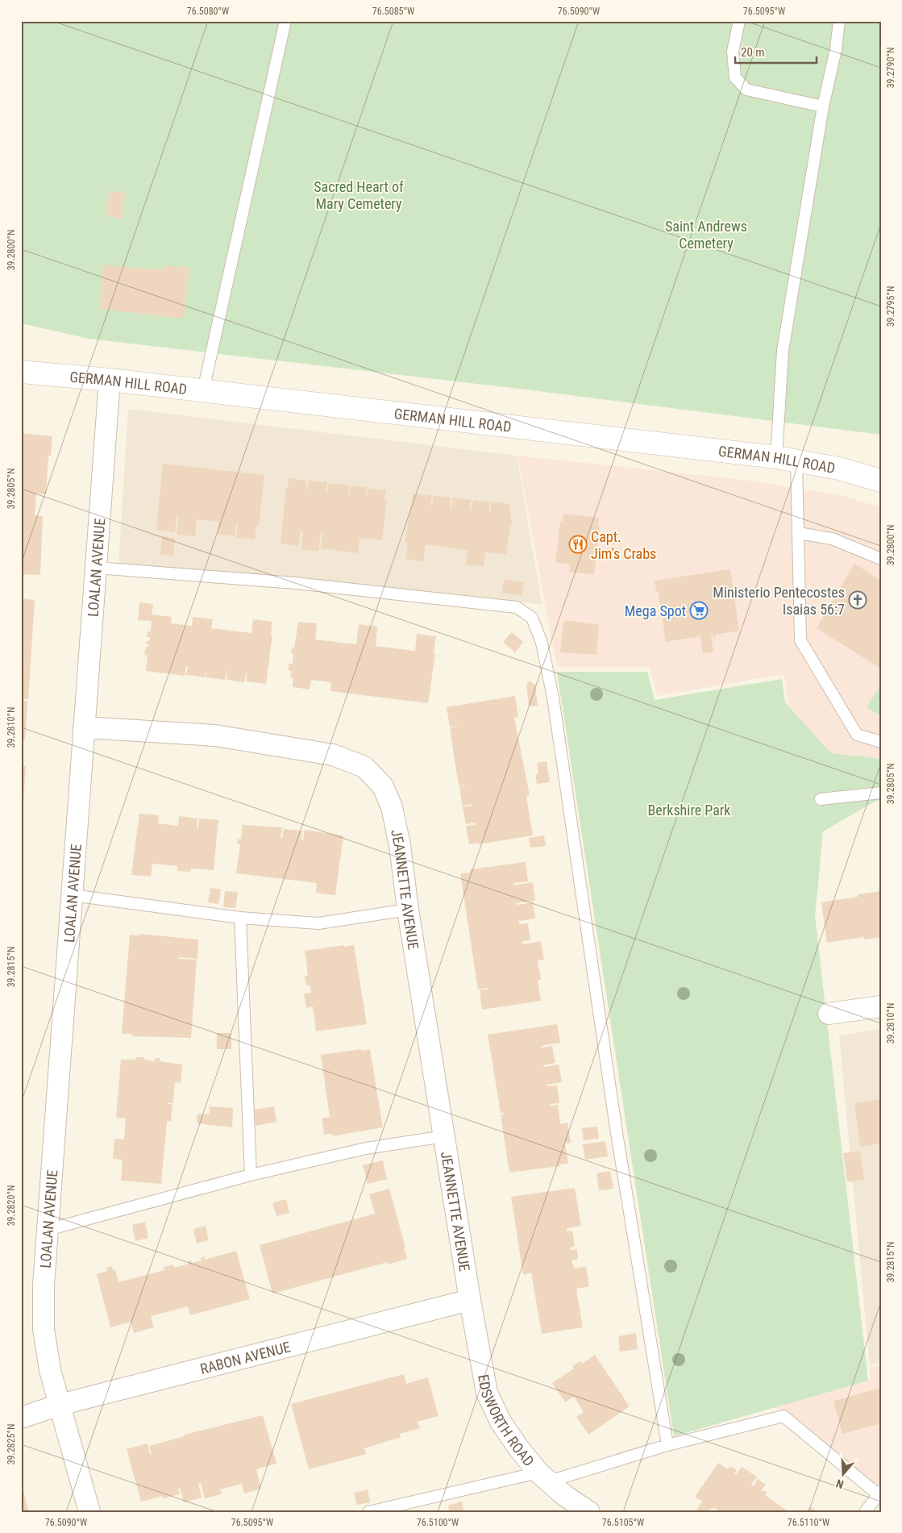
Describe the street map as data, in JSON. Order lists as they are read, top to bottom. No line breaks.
{"streets":{"street":["GERMAN HILL ROAD","LOALAN AVENUE","JEANNETTE AVENUE","RABON AVENUE","EDSWORTH ROAD"]},"crossings":[["GERMAN HILL ROAD","LOALAN AVENUE"],["LOALAN AVENUE","JEANNETTE AVENUE"],["LOALAN AVENUE","RABON AVENUE"],["JEANNETTE AVENUE","RABON AVENUE"],["JEANNETTE AVENUE","EDSWORTH ROAD"],["RABON AVENUE","EDSWORTH ROAD"]],"parks":["Sacred Heart of Mary Cemetery","Saint Andrews Cemetery","Berkshire Park"],"places":{"restaurant":["Capt. Jim's Crabs"],"church":["Ministerio Pentecostes Isaias 56:7"],"supermarket":["Mega Spot"]},"scale_bar":"20 m","north":"bottom","coordinates":["76.5080°W","76.5085°W","76.5090°W","76.5095°W","39.2790°N","39.2800°N","39.2795°N","39.2805°N","39.2810°N","39.2815°N","39.2820°N","39.2825°N","76.5100°W","76.5105°W","76.5110°W"]}
